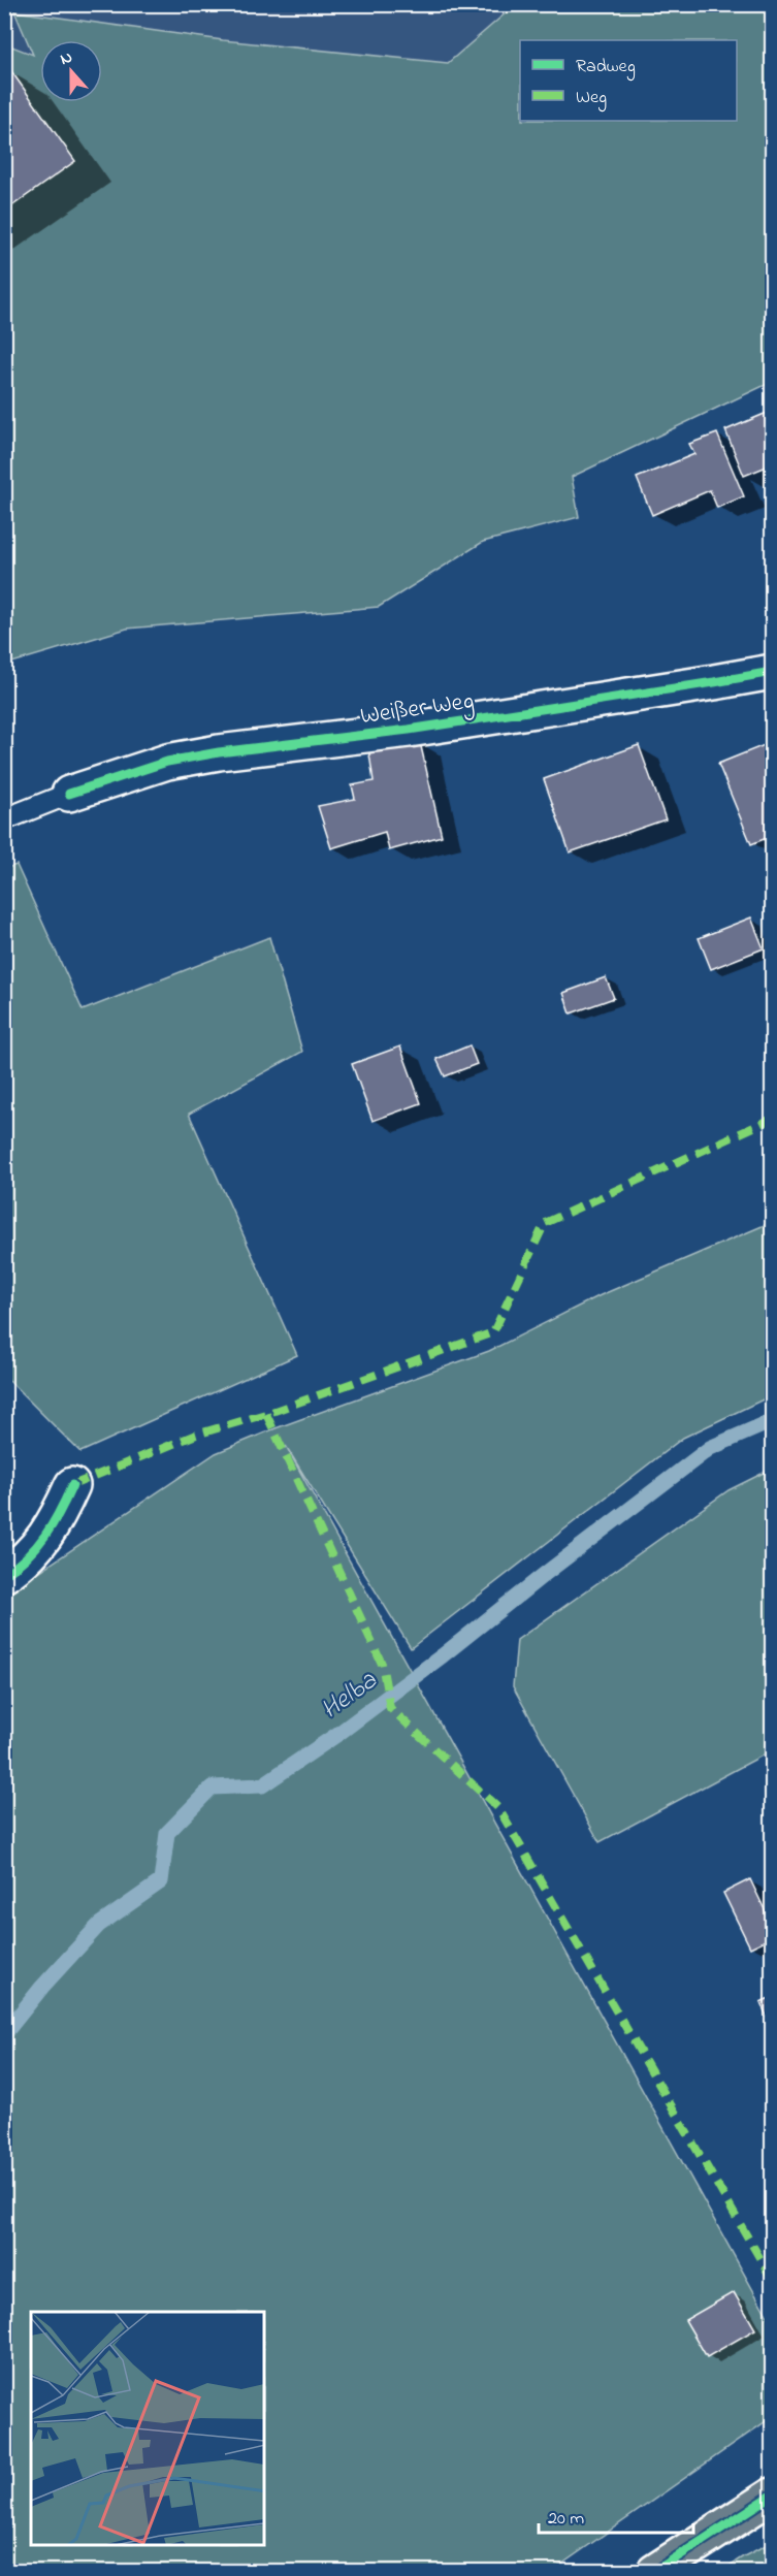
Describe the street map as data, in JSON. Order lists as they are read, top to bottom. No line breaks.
{"streets":{"street":["Weißer Weg"]},"water":["Helba"],"legend":["Radweg","Weg"],"scale_bar":"20 m","north":"top"}
